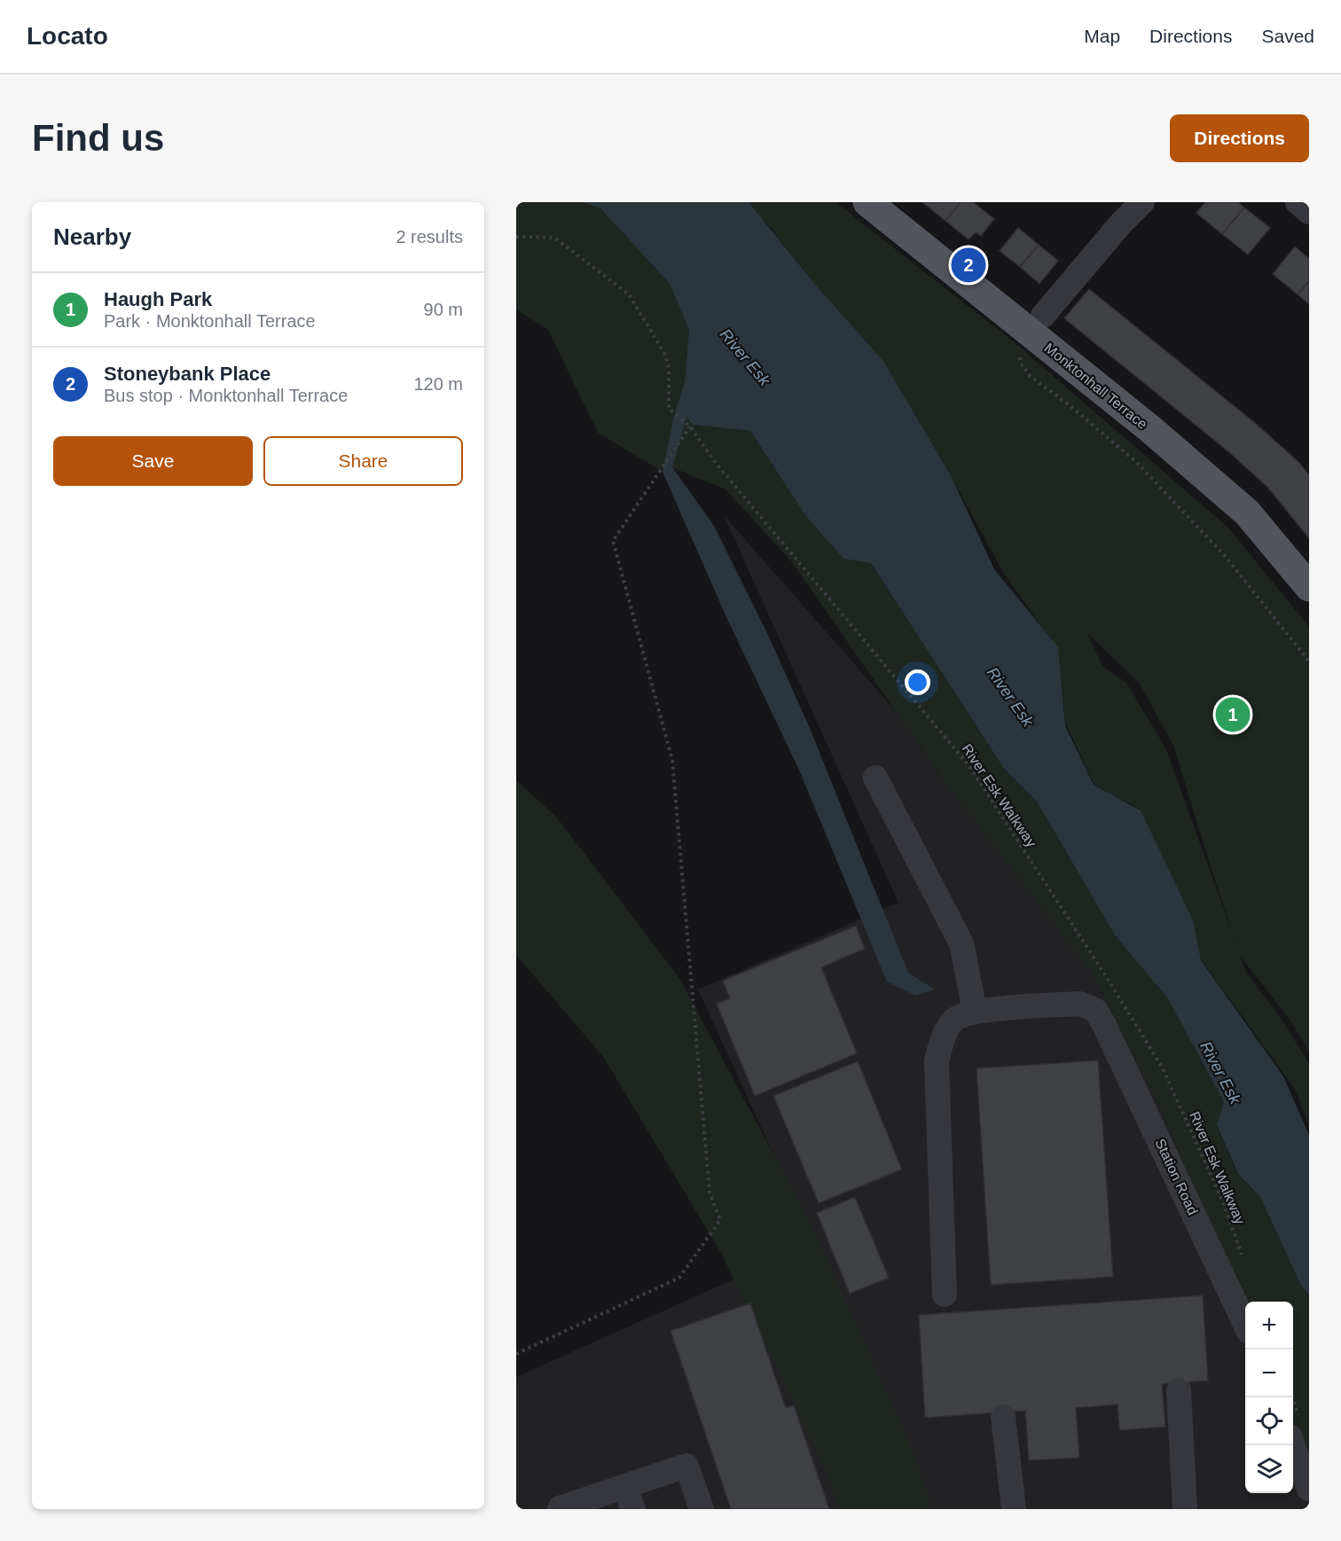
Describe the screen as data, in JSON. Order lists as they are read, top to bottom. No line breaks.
{"streets":{"main road":["Monktonhall Terrace"],"street":["Station Road"],"path":["River Esk Walkway"]},"water":["River Esk"],"page":{"header":"Locato","nav":["Map","Directions","Saved"],"buttons":["Directions",["Save","Share"]],"title":"Find us","heading":["Nearby","2 results"],"pins":["2","1"],"list":[{"mark":"1","name":"Haugh Park","note":"Park · Monktonhall Terrace","value":"90 m"},{"mark":"2","name":"Stoneybank Place","note":"Bus stop · Monktonhall Terrace","value":"120 m"}],"map_buttons":["+","−"]}}
